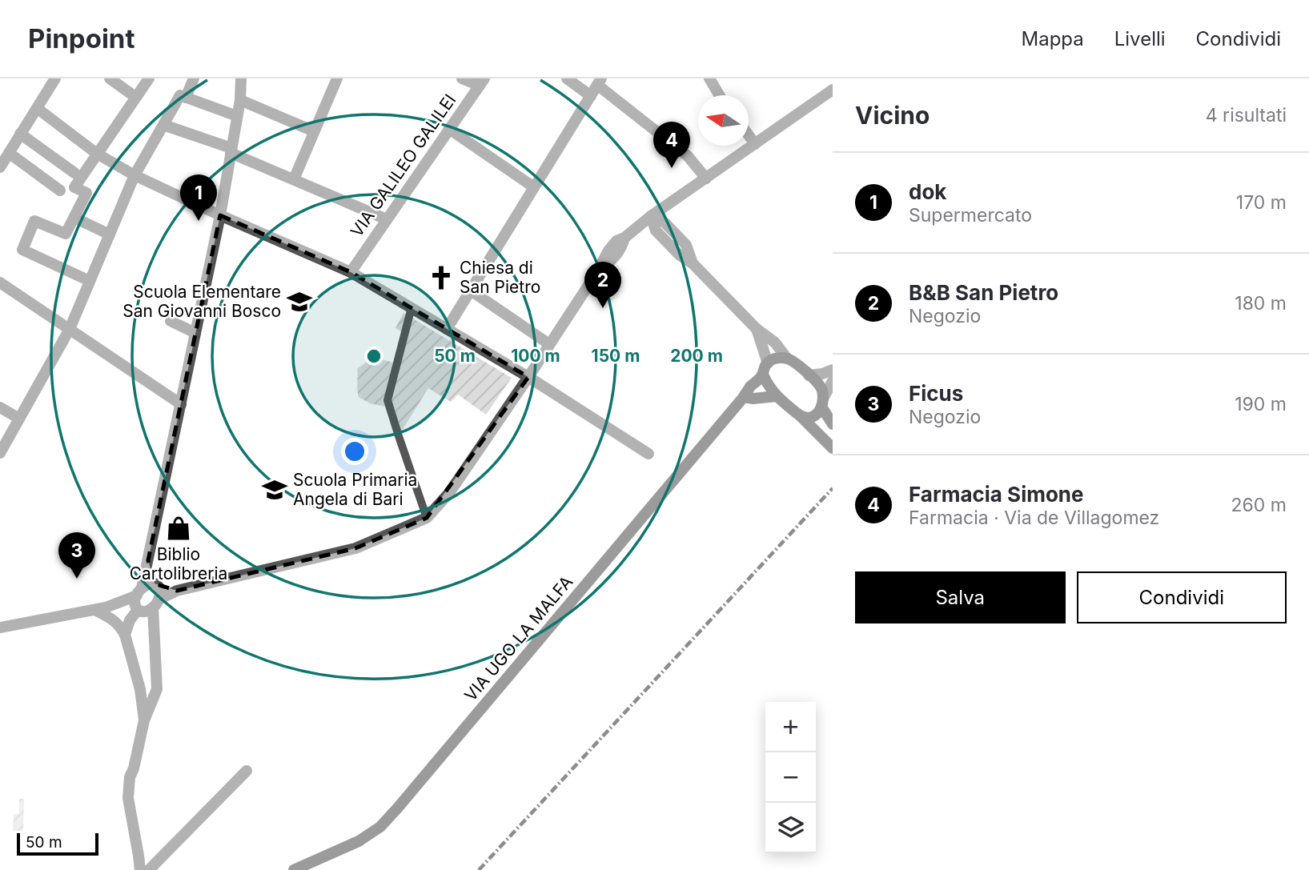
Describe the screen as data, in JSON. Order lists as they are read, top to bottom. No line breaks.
{"streets":{"main road":["VIA UGO LA MALFA"],"street":["VIA GALILEO GALILEI"]},"places":{"church":["Chiesa di San Pietro"],"school or university":["Scuola Elementare San Giovanni Bosco","Scuola Primaria Angela di Bari"],"shop":["Biblio Cartolibreria"]},"scale_bar":"50 m","north":"left","page":{"header":"Pinpoint","nav":["Mappa","Livelli","Condividi"],"heading":["Vicino","4 risultati"],"pins":["4","1","2","3"],"list":[{"mark":"1","name":"dok","note":"Supermercato","value":"170 m"},{"mark":"2","name":"B&B San Pietro","note":"Negozio","value":"180 m"},{"mark":"3","name":"Ficus","note":"Negozio","value":"190 m"},{"mark":"4","name":"Farmacia Simone","note":"Farmacia · Via de Villagomez","value":"260 m"}],"buttons":["Salva","Condividi"],"map_buttons":["+","−"],"scale":"50 m"},"rings":["50 m","100 m","150 m","200 m"]}
